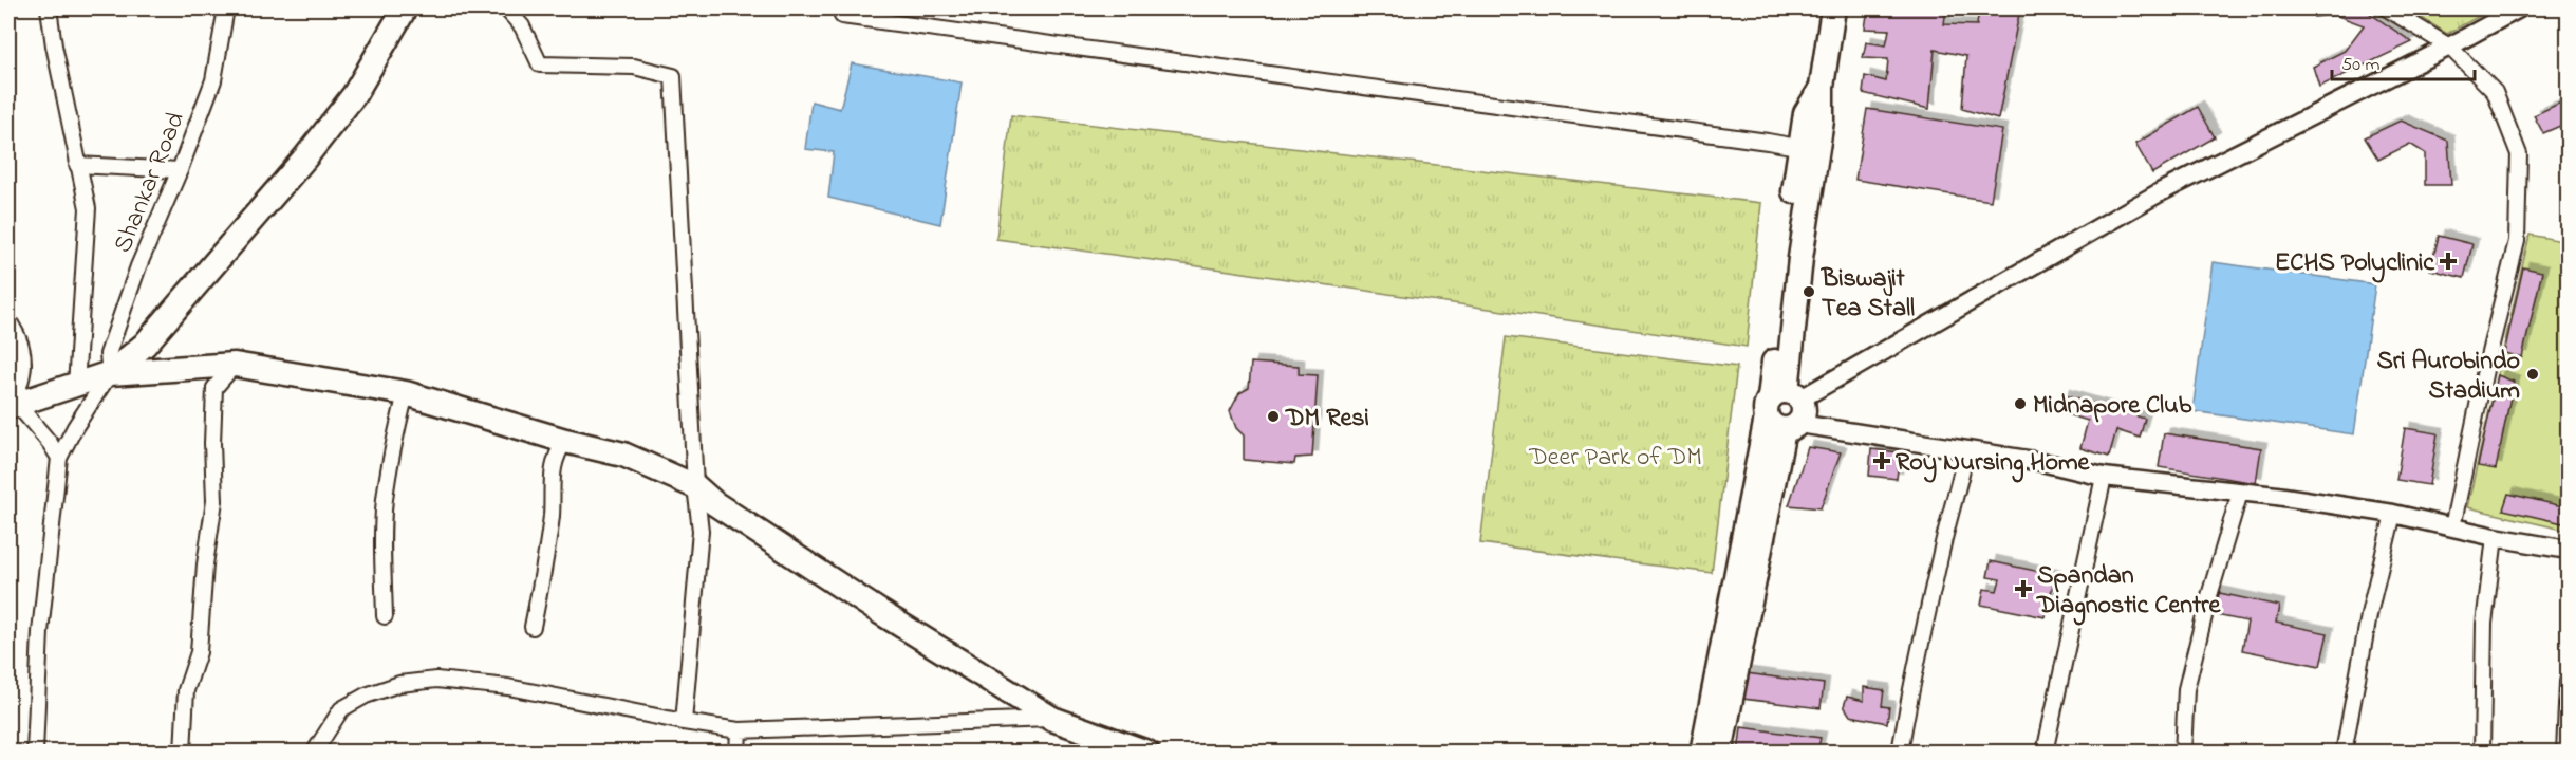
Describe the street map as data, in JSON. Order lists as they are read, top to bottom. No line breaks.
{"streets":{"street":["Shankar Road"]},"parks":["Deer Park of DM"],"places":{"health":["ECHS Polyclinic","Roy Nursing Home","Spandan Diagnostic Centre"],"other":["Biswajit Tea Stall","Sri Aurobindo Stadium","Midnapore Club","DM Resi"]},"scale_bar":"50 m"}
